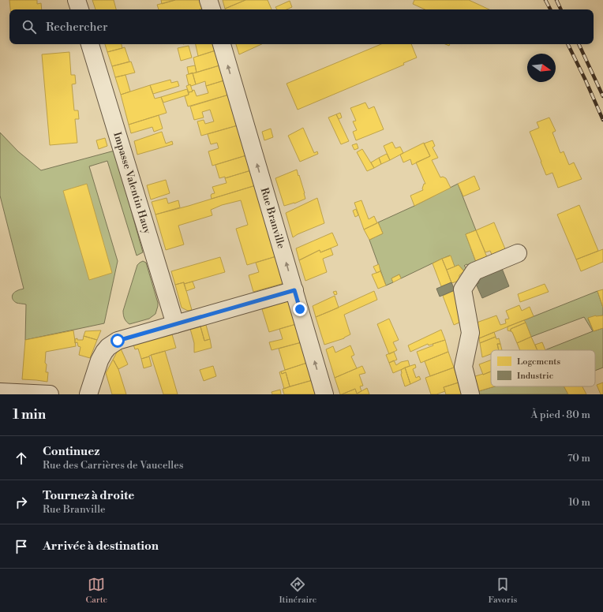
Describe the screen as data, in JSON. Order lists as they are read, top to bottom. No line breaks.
{"streets":{"street":["Impasse Valentin Hauy","Rue Branville"]},"one_way":["Rue Branville"],"legend":["Logements","Industrie"],"north":"right","page":{"search":"Rechercher","heading":["1 min","À pied · 80 m"],"list":[["Continuez","Rue des Carrières de Vaucelles","70 m"],["Tournez à droite","Rue Branville","10 m"],"Arrivée à destination"],"nav":["Carte","Itinéraire","Favoris"]}}
